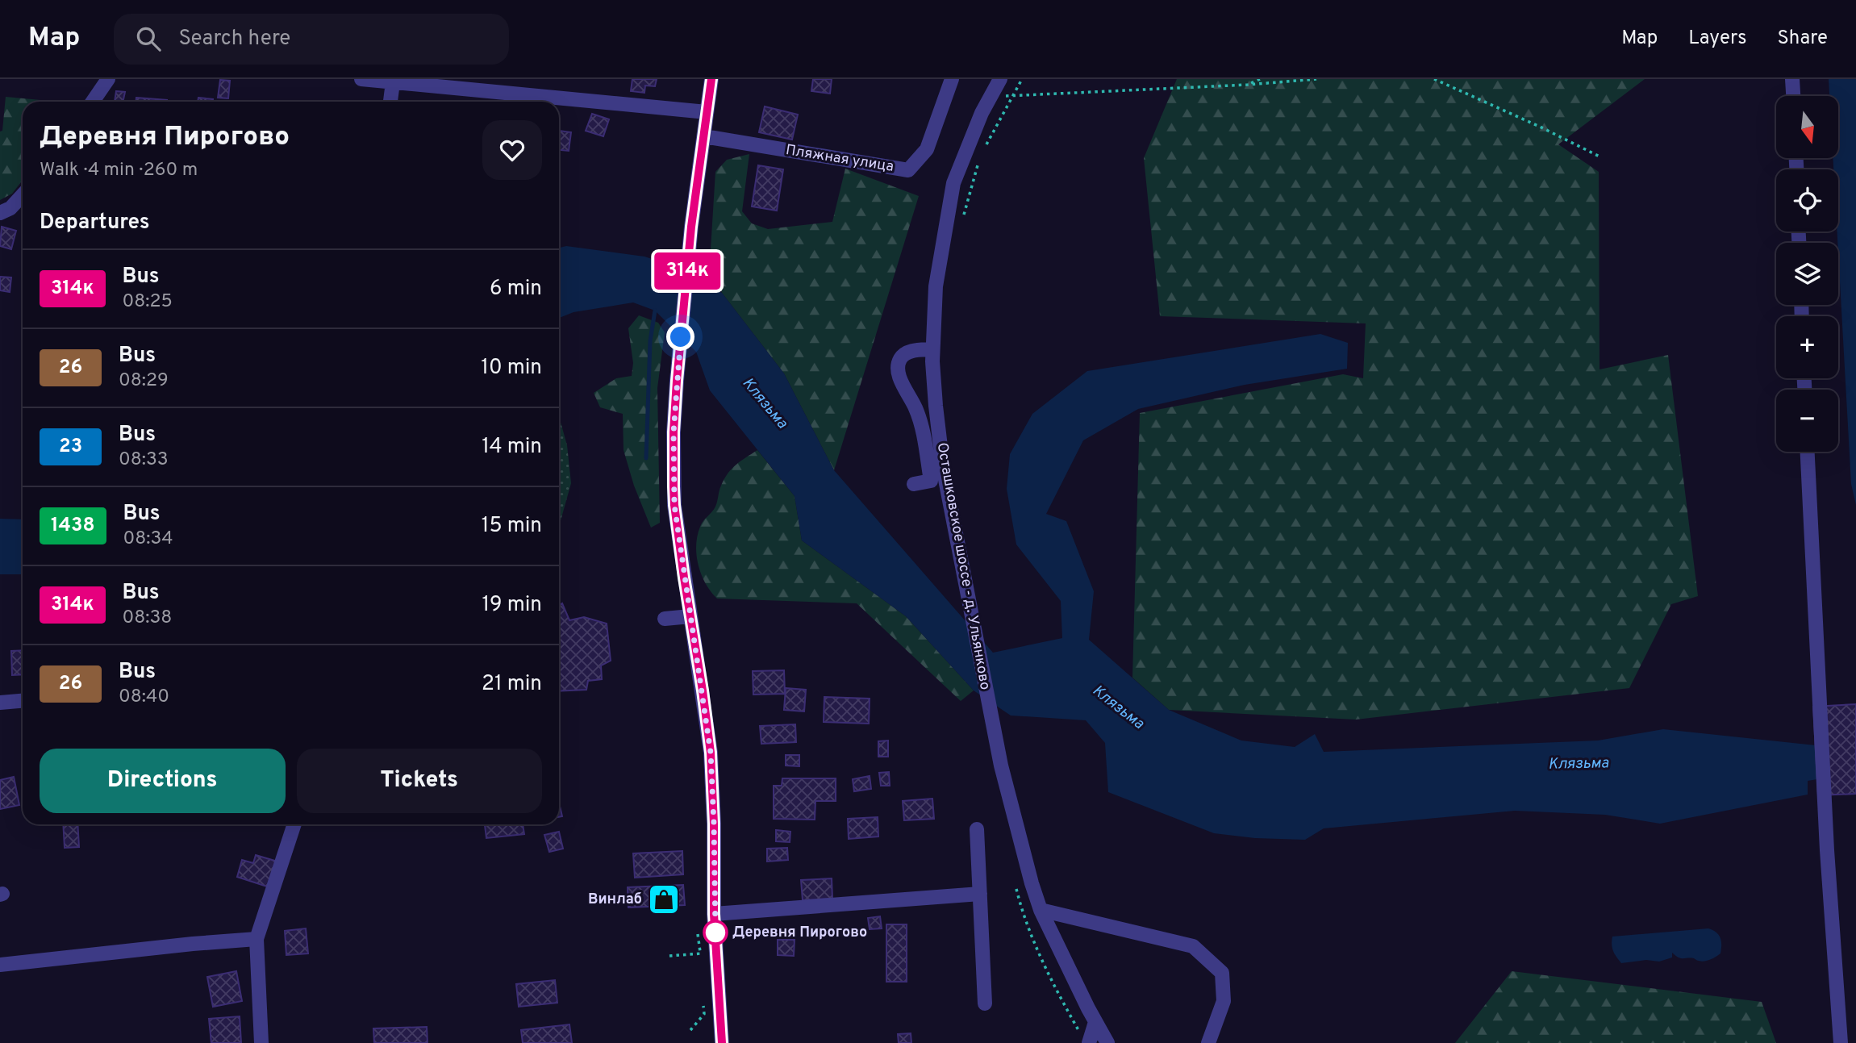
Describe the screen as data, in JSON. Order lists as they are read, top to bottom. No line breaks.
{"streets":{"street":["Пляжная улица","Осташковское шоссе - д. Ульянково"]},"water":["Клязьма"],"places":{"shop":["Винлаб"],"other":["Деревня Пирогово"]},"lines":["bus line 314к"],"north":"bottom","page":{"header":"Map","search":"Search here","nav":["Map","Layers","Share"],"on_map":"314к","map_buttons":["+","−"],"heading":[["Деревня Пирогово","Walk · 4 min · 260 m"],"Departures"],"list":[{"mark":"314к","name":"Bus","note":"08:25","value":"6 min"},{"mark":"26","name":"Bus","note":"08:29","value":"10 min"},{"mark":"23","name":"Bus","note":"08:33","value":"14 min"},{"mark":"1438","name":"Bus","note":"08:34","value":"15 min"},{"mark":"314к","name":"Bus","note":"08:38","value":"19 min"},{"mark":"26","name":"Bus","note":"08:40","value":"21 min"}],"buttons":["Directions","Tickets"]}}
